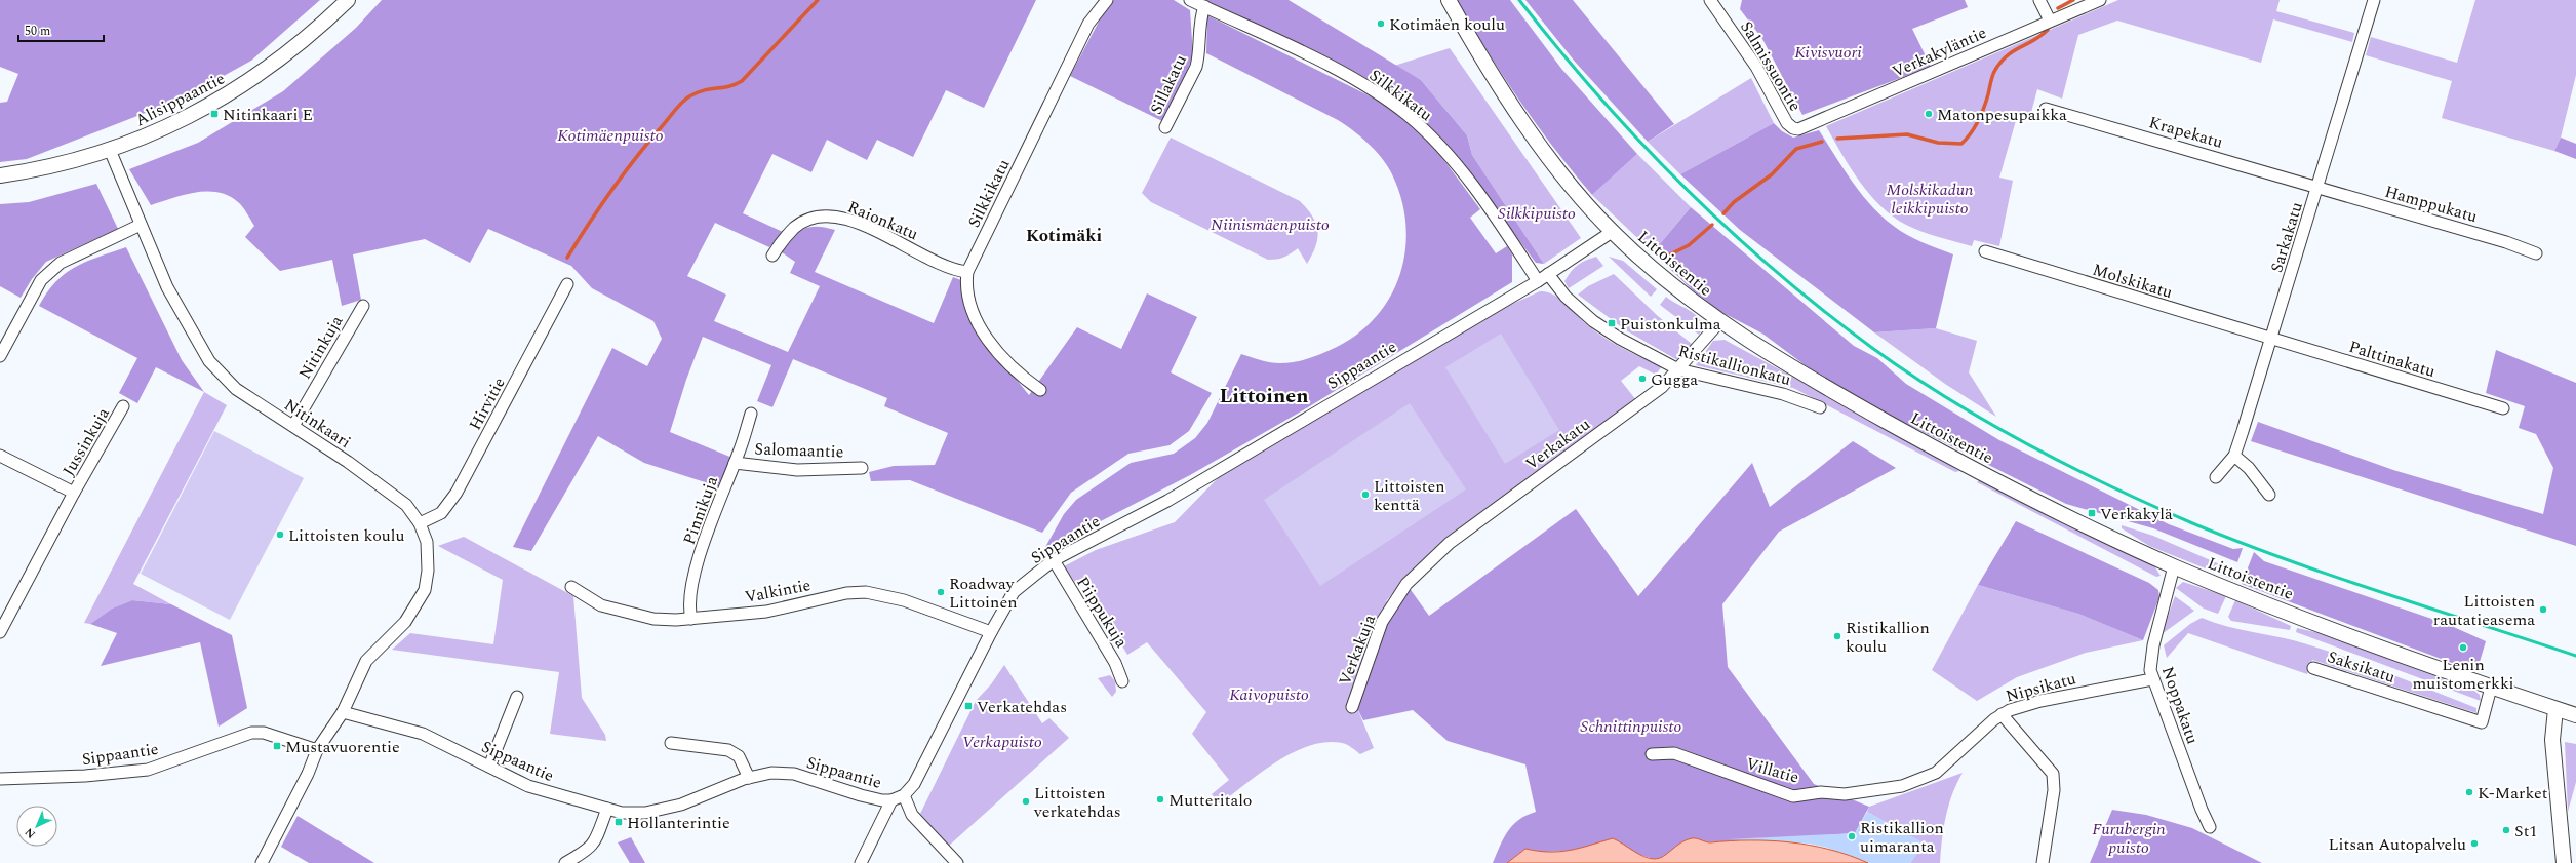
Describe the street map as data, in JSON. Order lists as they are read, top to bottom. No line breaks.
{"streets":{"street":["Verkakyläntie","Salmissuontie","Sillakatu","Silkkikatu","Alisippaantie","Krapekatu","Hamppukatu","Raionkatu","Sarkakatu","Littoistentie","Molskikatu","Nitinkuja","Palttinakatu","Sippaantie","Ristikallionkatu","Hirvitie","Nitinkaari","Jussinkuja","Verkakatu","Salomaantie","Pinnikuja","Valkintie","Piippukuja","Verkakuja","Saksikatu","Nipsikatu","Noppakatu","Villatie"]},"crossings":[["Verkakyläntie","Salmissuontie"],["Sillakatu","Silkkikatu"],["Silkkikatu","Raionkatu"],["Silkkikatu","Sippaantie"],["Alisippaantie","Nitinkaari"],["Krapekatu","Hamppukatu"],["Krapekatu","Sarkakatu"],["Hamppukatu","Sarkakatu"],["Sarkakatu","Molskikatu"],["Sarkakatu","Palttinakatu"],["Littoistentie","Sippaantie"],["Littoistentie","Verkakatu"],["Littoistentie","Saksikatu"],["Littoistentie","Noppakatu"],["Molskikatu","Palttinakatu"],["Nitinkuja","Nitinkaari"],["Sippaantie","Ristikallionkatu"],["Sippaantie","Nitinkaari"],["Sippaantie","Valkintie"],["Sippaantie","Piippukuja"],["Ristikallionkatu","Verkakatu"],["Hirvitie","Nitinkaari"],["Verkakatu","Verkakuja"],["Salomaantie","Pinnikuja"],["Pinnikuja","Valkintie"],["Nipsikatu","Noppakatu"],["Nipsikatu","Villatie"]],"districts":["Kotimäki","Littoinen"],"parks":["Kivisvuori","Kotimäenpuisto","Molskikadun leikkipuisto","Silkkipuisto","Niinismäenpuisto","Kaivopuisto","Schnittinpuisto","Verkapuisto","Furubergin puisto"],"places":{"other":["Kotimäen koulu","Matonpesupaikka","Gugga","Littoisten kenttä","Littoisten koulu","Roadway Littoinen","Littoisten rautatieasema","Ristikallion koulu","Lenin muistomerkki","K-Market","Mutteritalo","Littoisten verkatehdas","St1","Ristikallion uimaranta","Litsan Autopalvelu"],"transit":["Nitinkaari E","Puistonkulma","Verkakylä","Verkatehdas","Mustavuorentie","Hollanterintie"]},"scale_bar":"50 m","north":"bottom left"}
